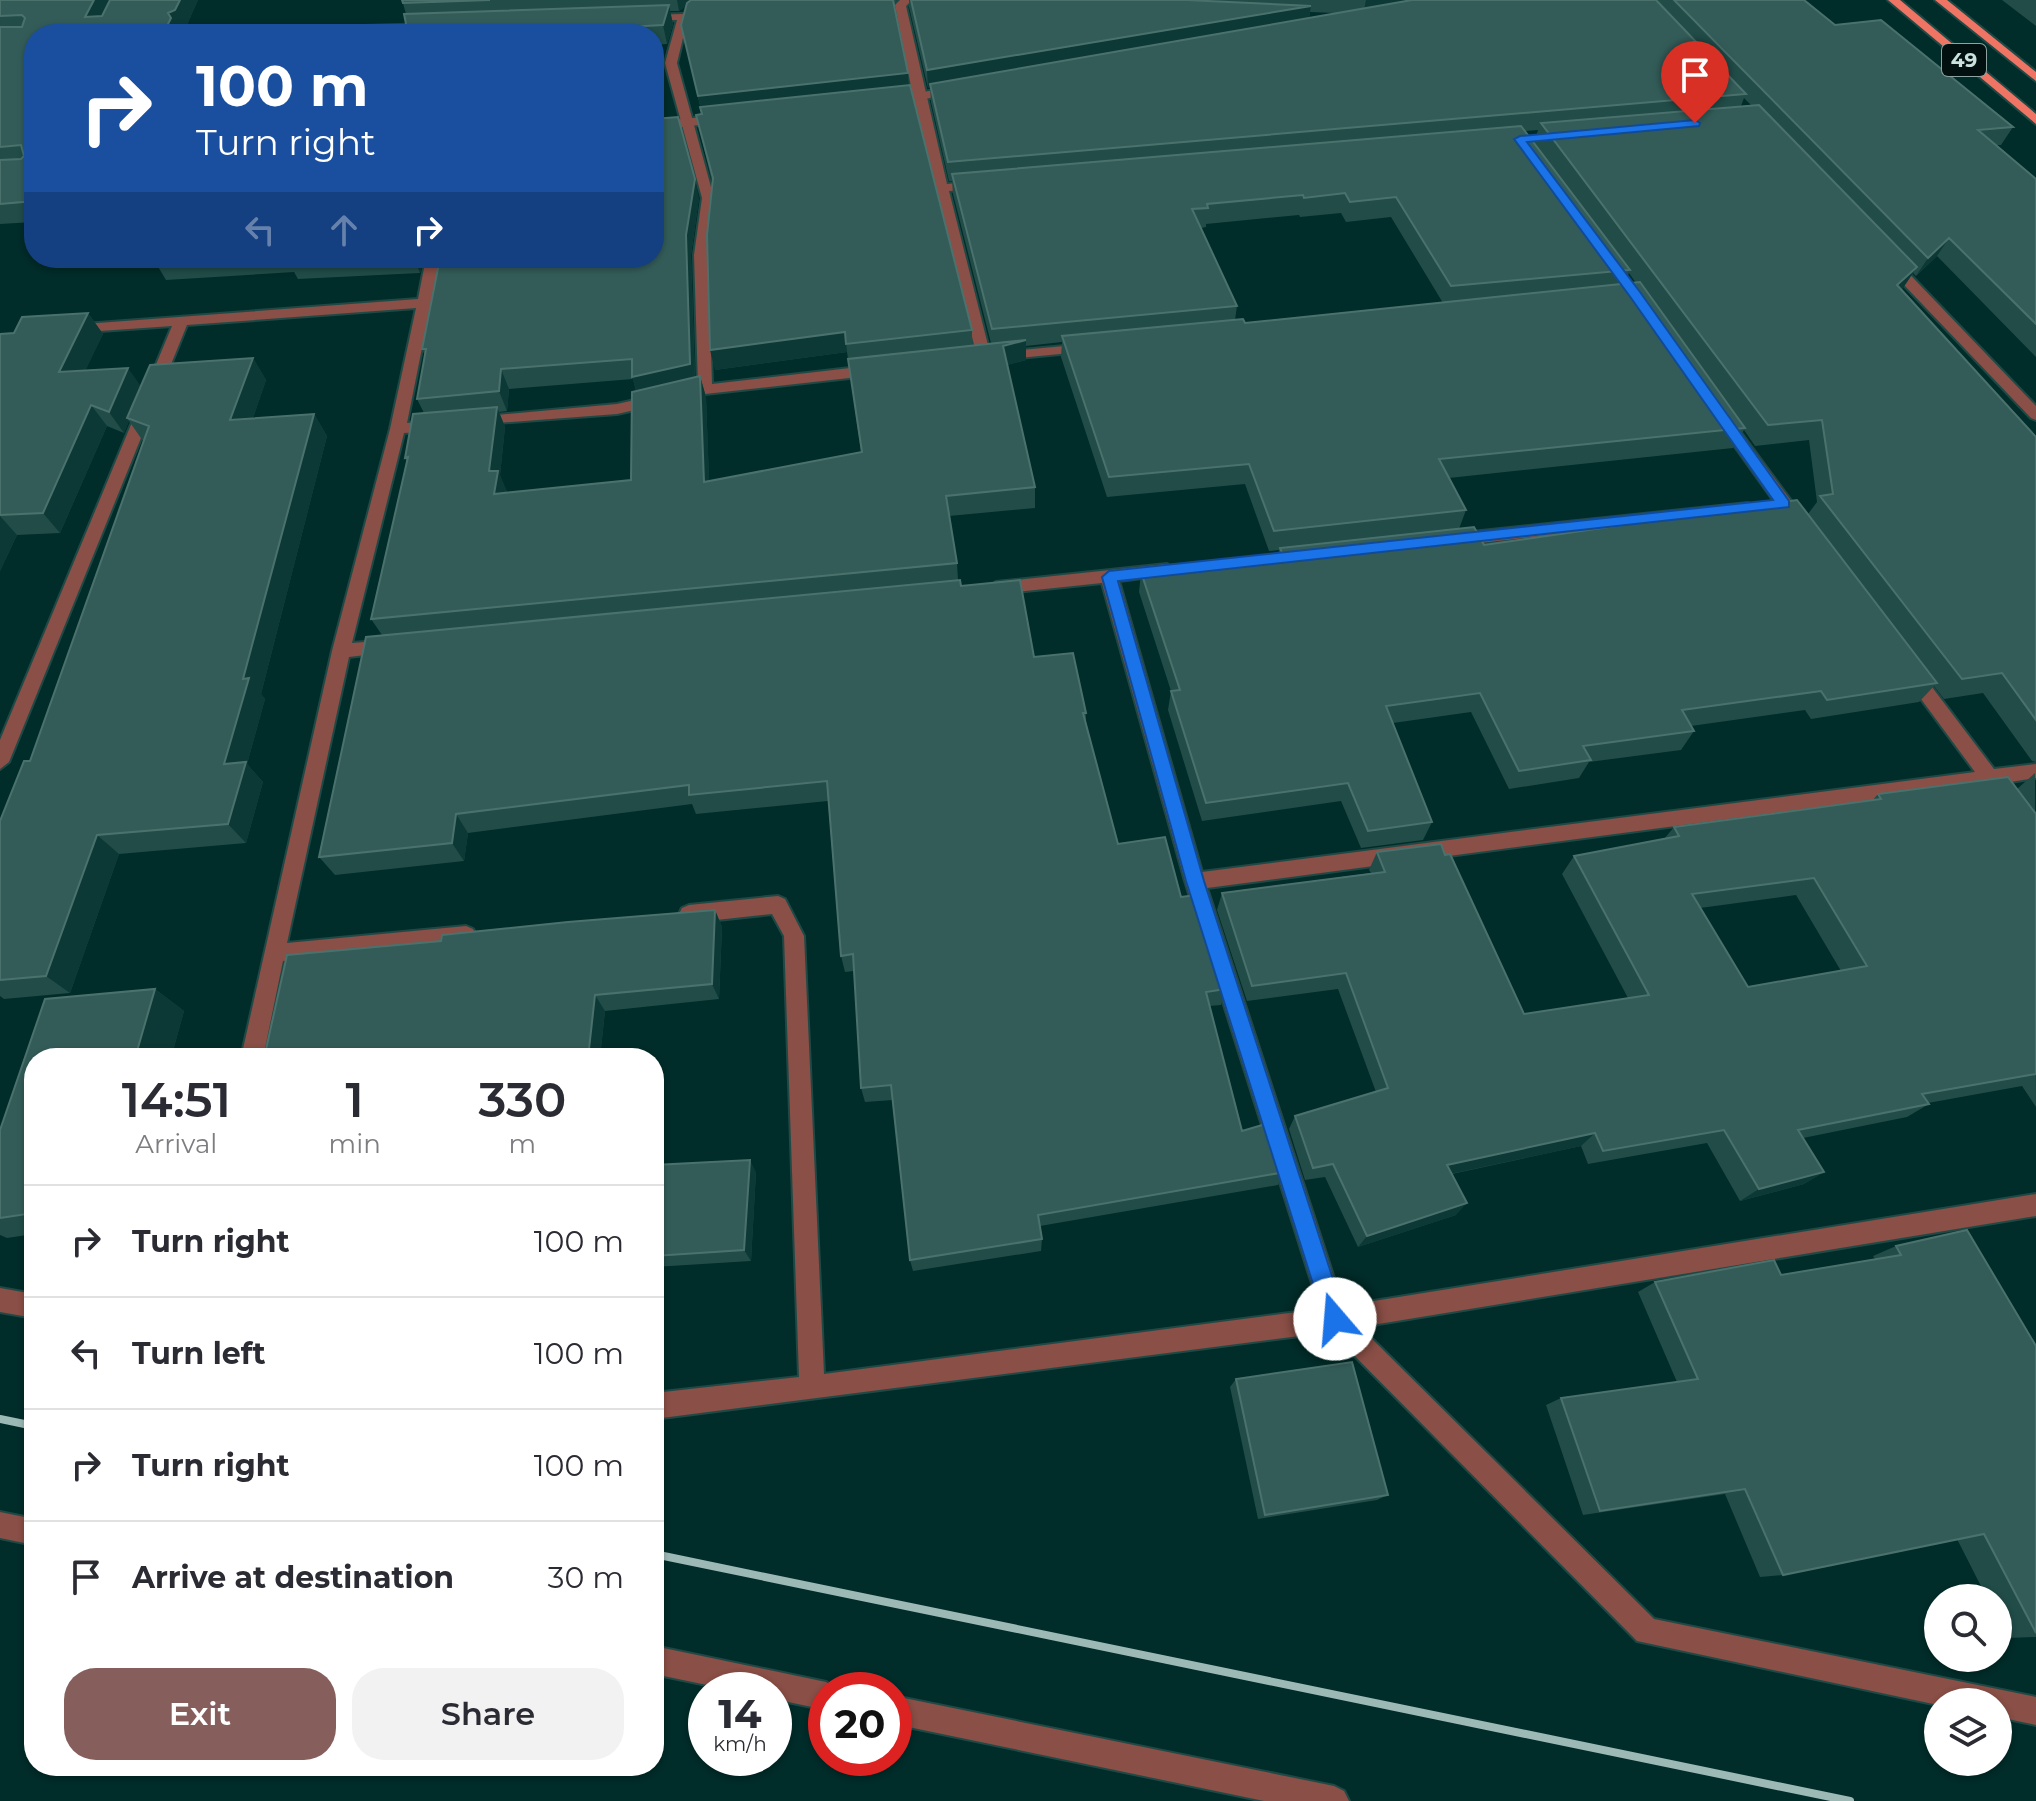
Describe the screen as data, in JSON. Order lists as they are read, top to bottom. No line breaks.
{"streets":{"main road":["49"]},"page":{"turn":["100 m","Turn right"],"eta":["14:51","Arrival","1","min","330","m"],"list":[{"name":"Turn right","value":"100 m"},{"name":"Turn left","value":"100 m"},{"name":"Turn right","value":"100 m"},{"name":"Arrive at destination","value":"30 m"}],"buttons":["Exit","Share"],"speed":"14 km/h","limit":"20"}}
